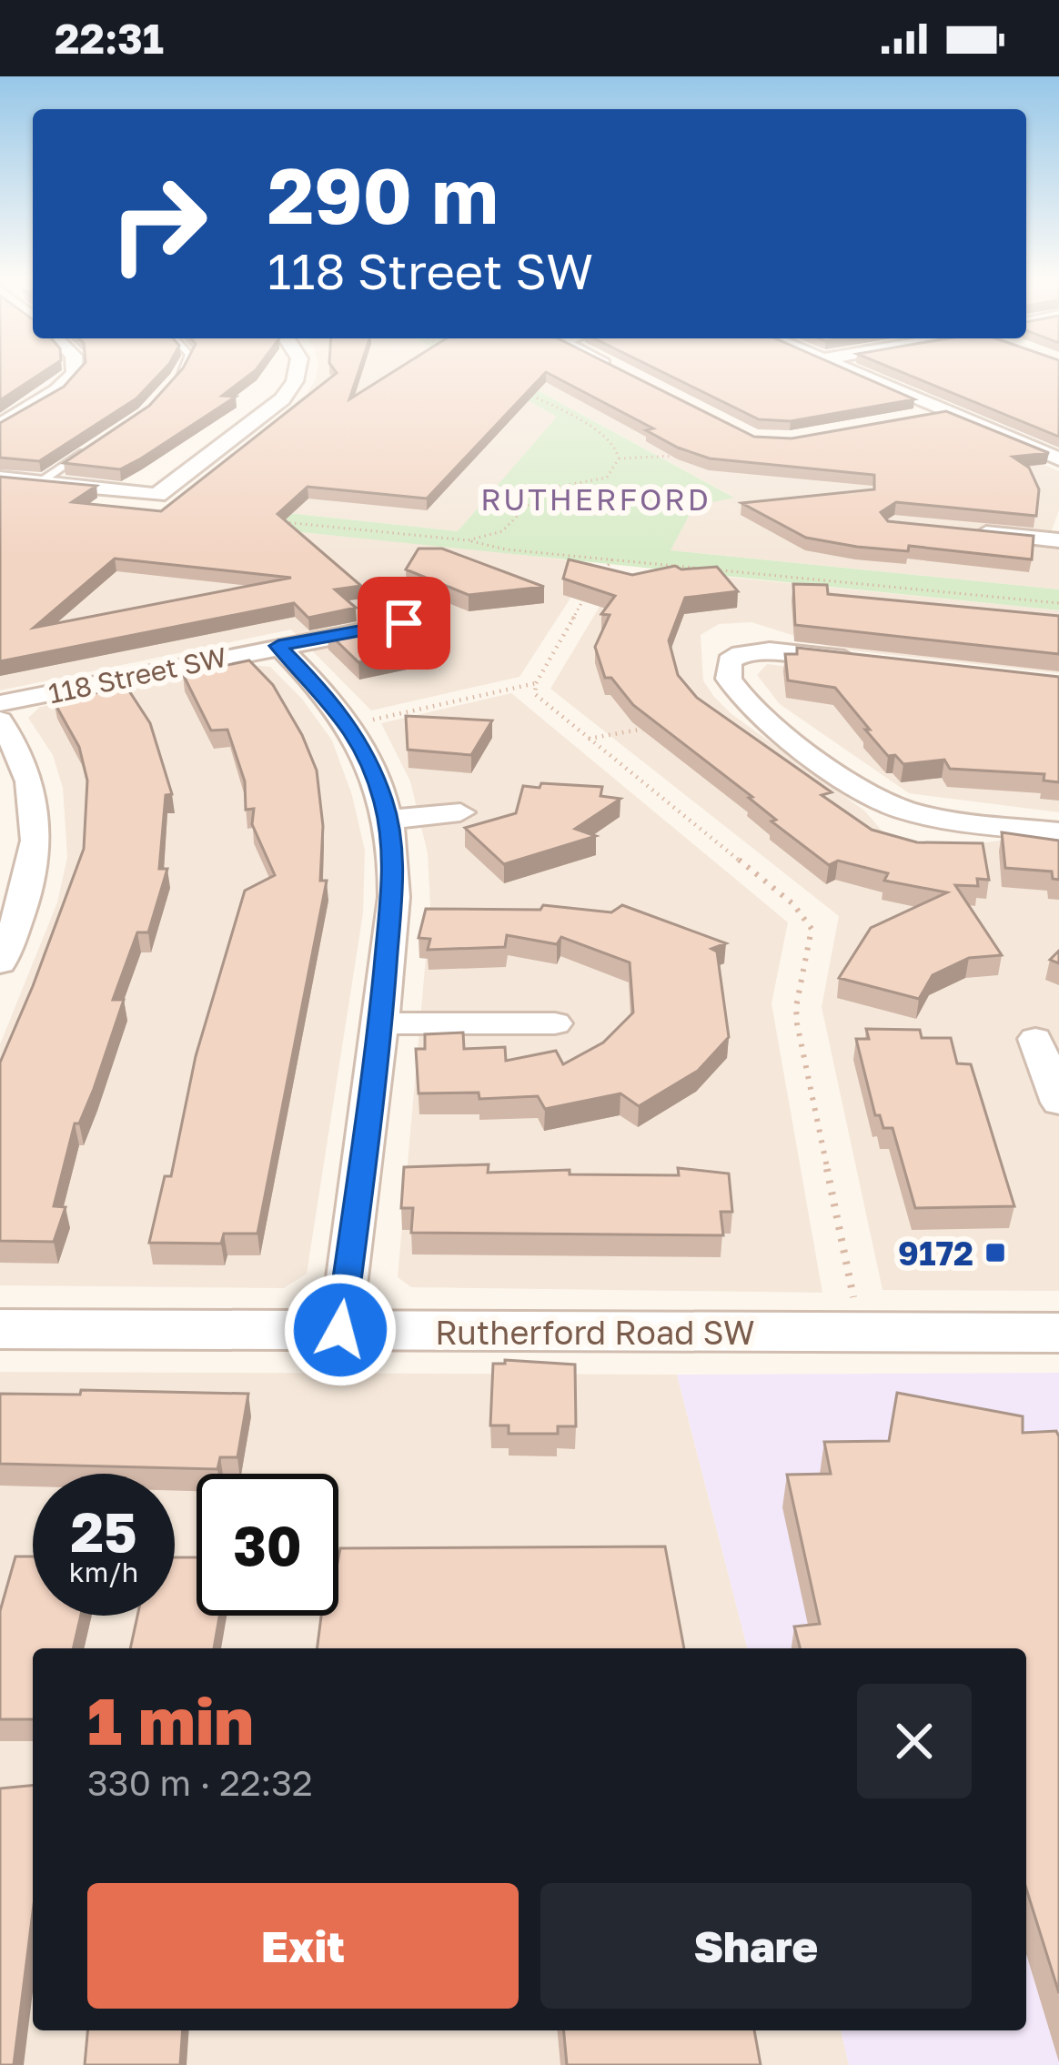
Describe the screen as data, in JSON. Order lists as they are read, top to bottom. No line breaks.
{"streets":{"street":["118 Street SW","Rutherford Road SW"]},"districts":["RUTHERFORD"],"places":{"transit":["9172"]},"page":{"status":"22:31","turn":["290 m","118 Street SW"],"speed":"25 km/h","limit":"30","heading":["1 min","330 m · 22:32"],"buttons":["Exit","Share"]}}
